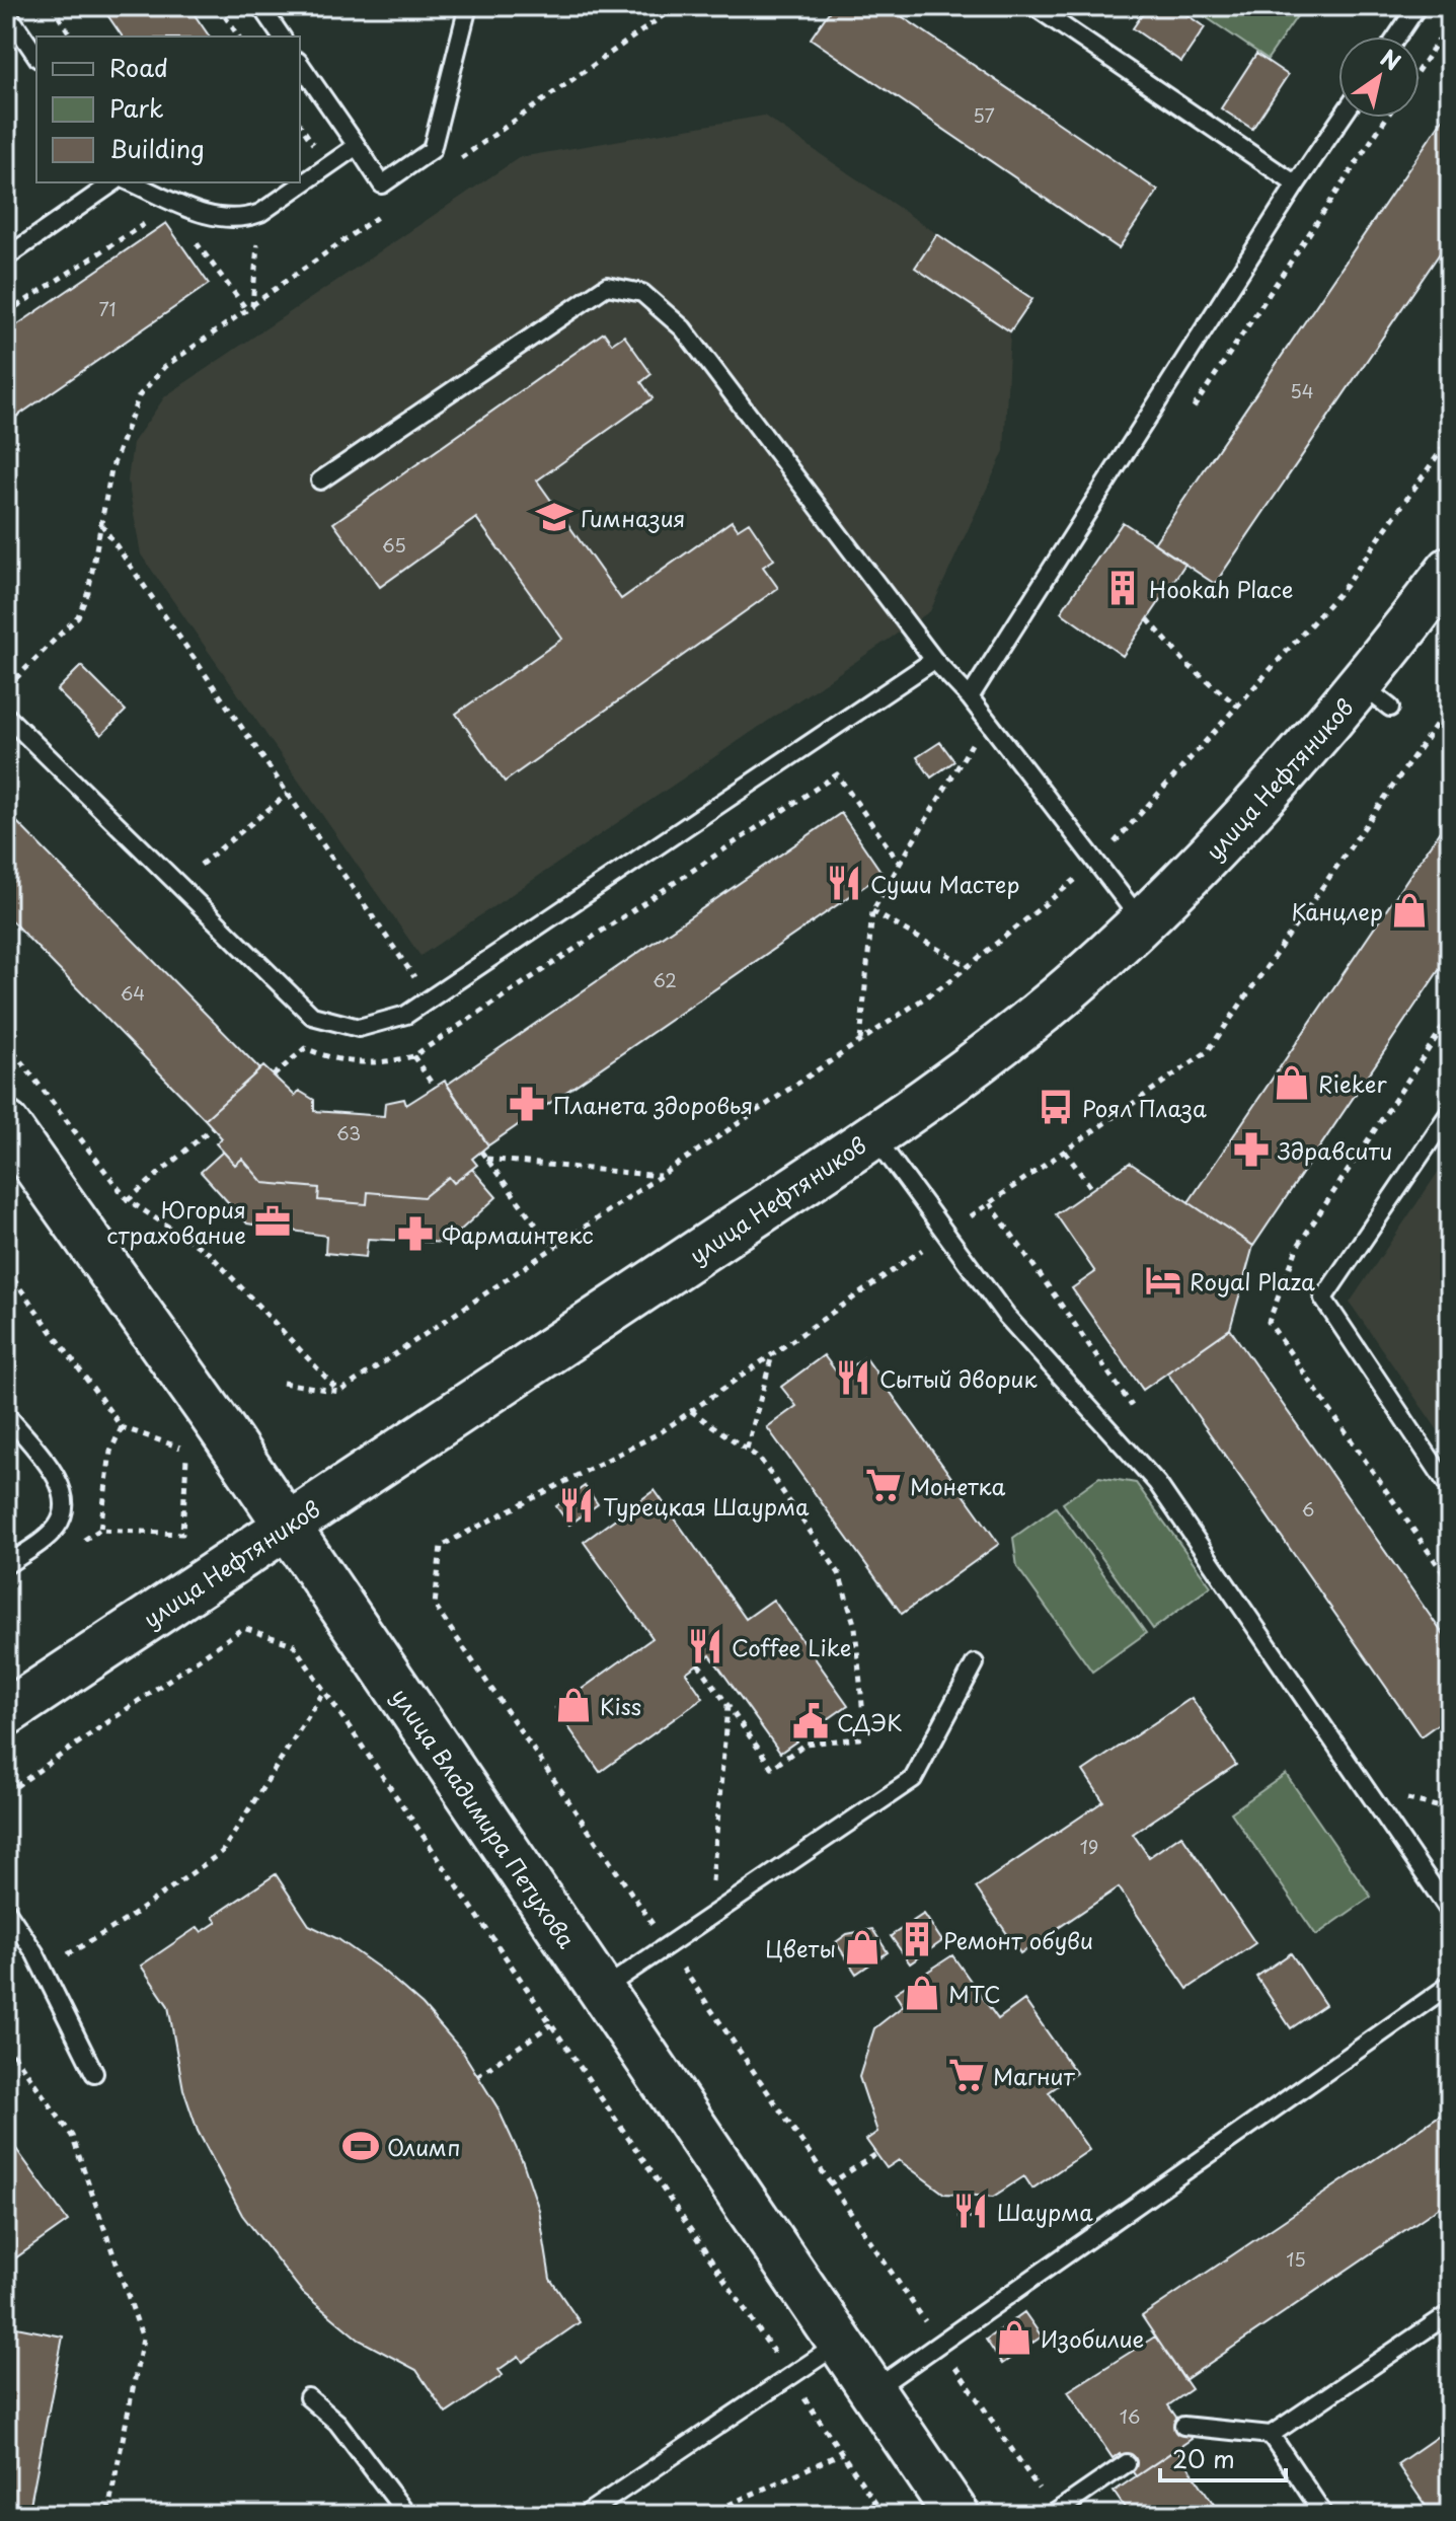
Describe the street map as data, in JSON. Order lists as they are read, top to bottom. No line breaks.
{"streets":{"main road":["улица Нефтяников","улица Владимира Петухова"]},"crossings":[["улица Нефтяников","улица Владимира Петухова"]],"places":{"school or university":["Гимназия"],"building":["Hookah Place","Ремонт обуви"],"restaurant":["Суши Мастер","Сытый дворик","Турецкая Шаурма","Coffee Like","Шаурма"],"shop":["Канцлер","Rieker","Kiss","Цветы","МТС","Изобилие"],"pharmacy":["Планета здоровья","Здравсити","Фармаинтекс"],"bus stop":["Роял Плаза"],"office":["Югория страхование"],"hotel":["Royal Plaza"],"supermarket":["Монетка","Магнит"],"public building":["СДЭК"],"sports":["Олимп"]},"house_numbers":["57","71","54","65","62","64","63","6","19","15","16"],"legend":["Road","Park","Building"],"scale_bar":"20 m","north":"top right"}
